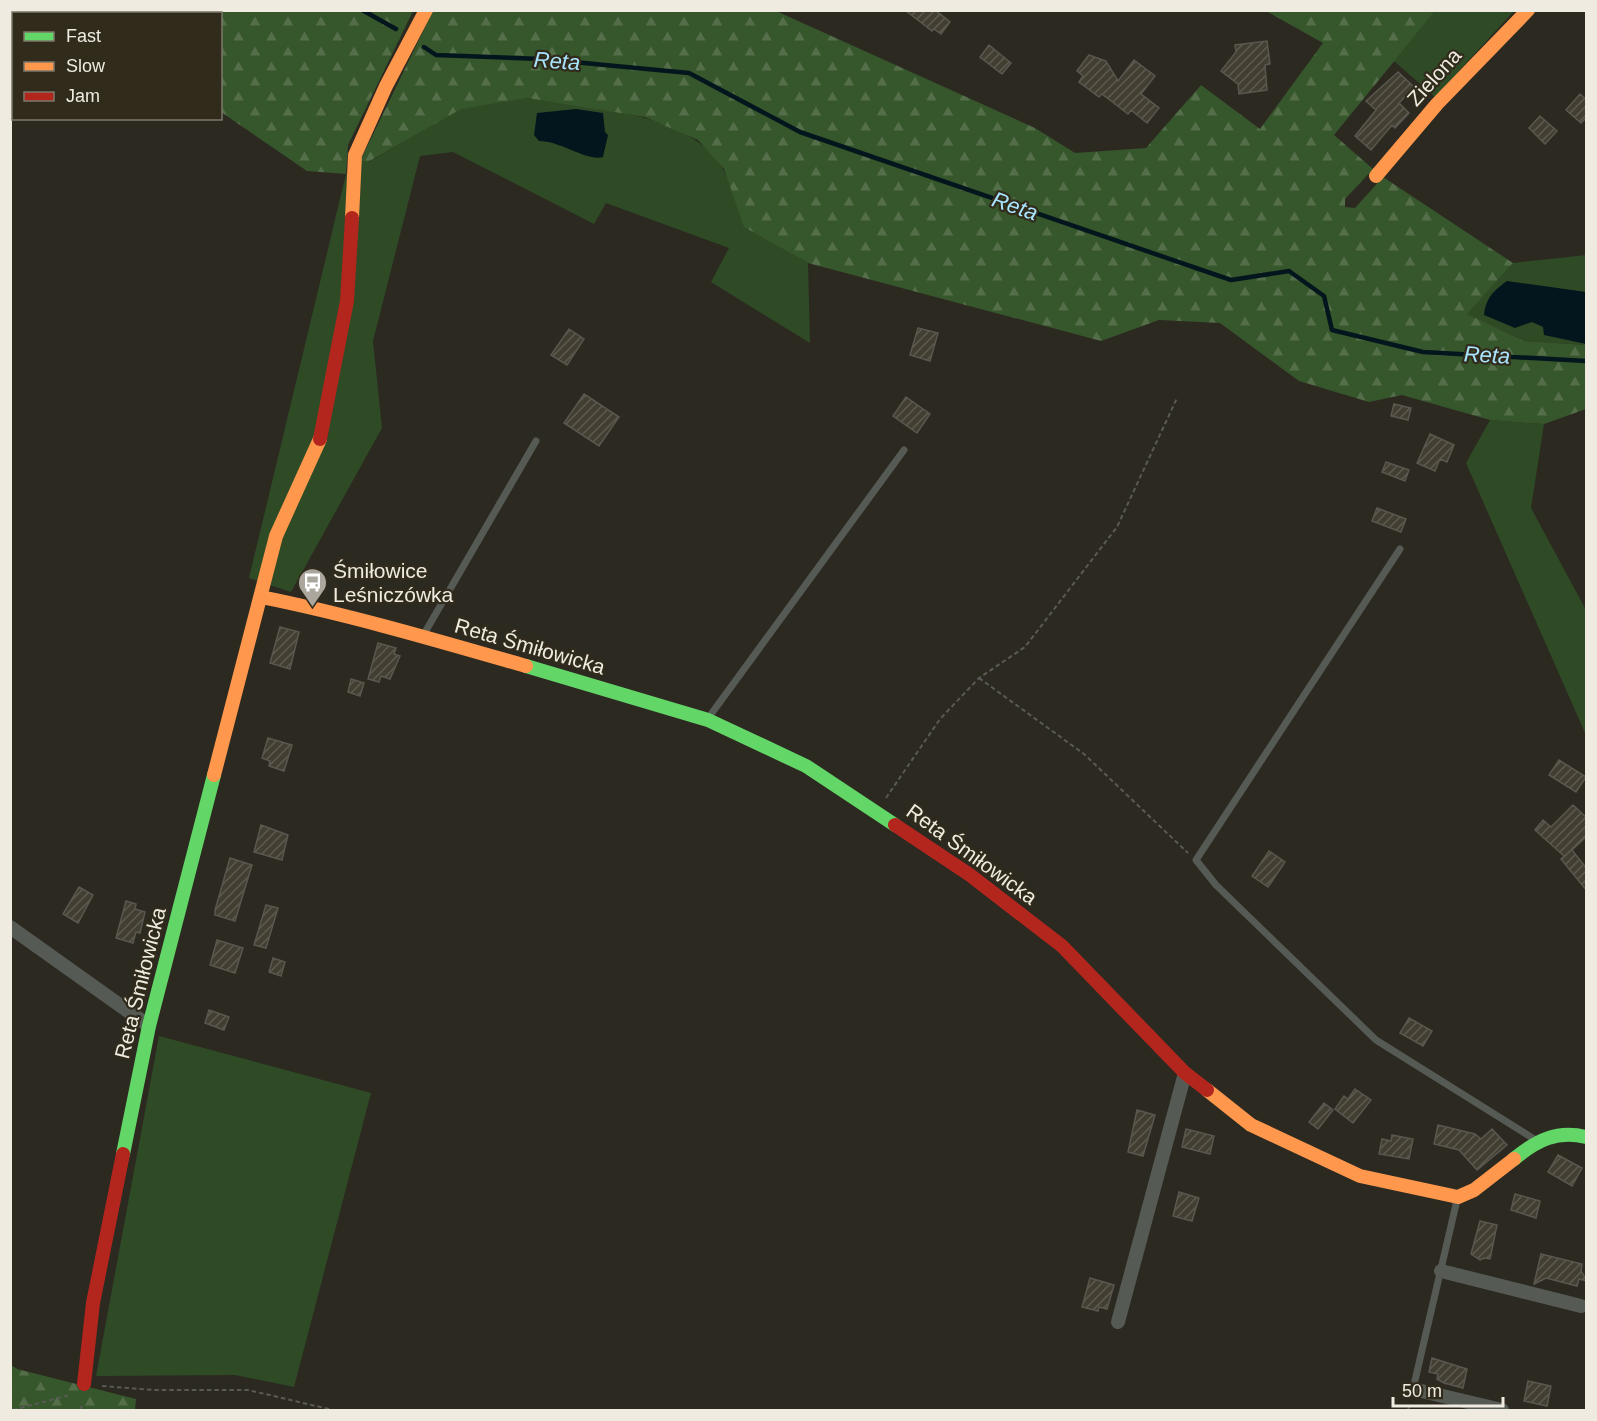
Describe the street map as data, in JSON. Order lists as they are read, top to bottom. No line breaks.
{"streets":{"street":["Zielona","Reta Śmiłowicka"]},"water":["Reta"],"places":{"bus stop":["Śmiłowice Leśniczówka"]},"legend":["Fast","Slow","Jam"],"scale_bar":"50 m"}
